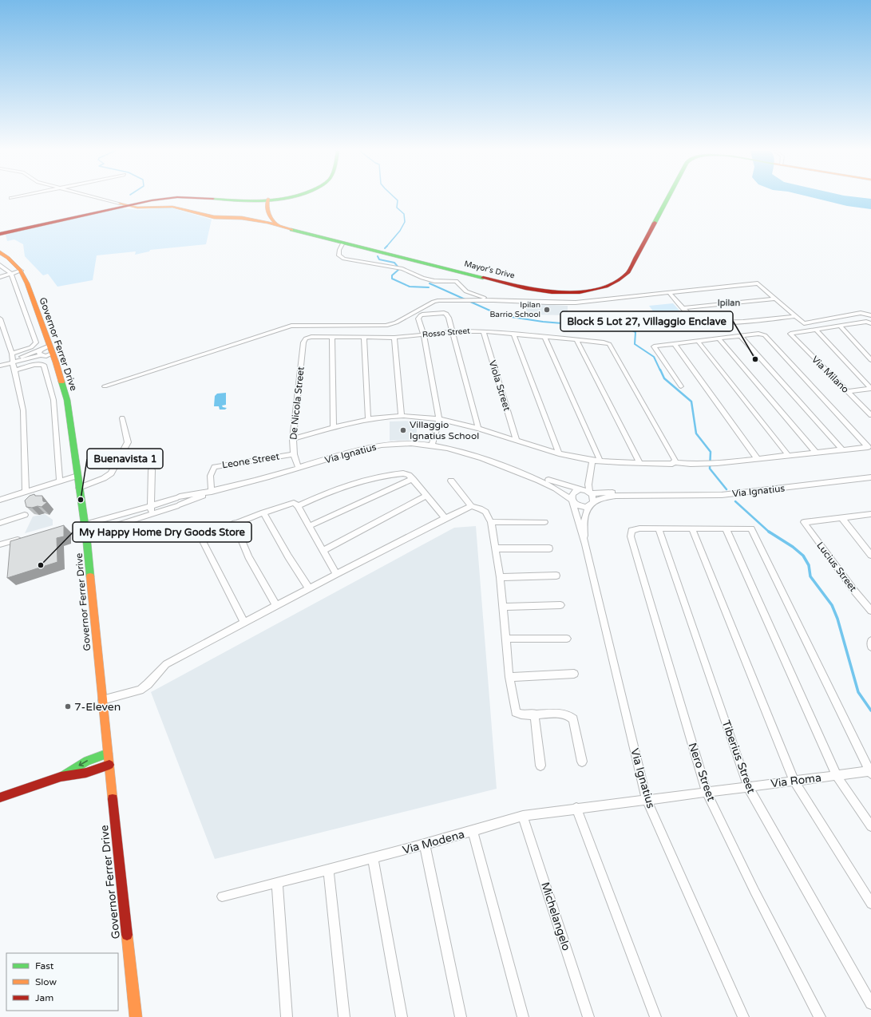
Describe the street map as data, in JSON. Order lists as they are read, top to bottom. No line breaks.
{"streets":{"street":["Mayor's Drive","Rosso Street","Governor Ferrer Drive","Via Milano","Viola Street","De Nicola Street","Via Ignatius","Leone Street","Lucius Street","Tiberius Street","Nero Street","Via Roma","Via Modena","Michelangelo"]},"crossings":[["Rosso Street","Viola Street"],["Rosso Street","De Nicola Street"],["Governor Ferrer Drive","Via Ignatius"],["De Nicola Street","Via Ignatius"],["De Nicola Street","Leone Street"],["Via Ignatius","Leone Street"],["Via Ignatius","Via Roma"],["Via Ignatius","Via Modena"],["Tiberius Street","Nero Street"],["Tiberius Street","Via Roma"],["Nero Street","Via Roma"],["Via Roma","Via Modena"],["Via Modena","Michelangelo"]],"districts":["Ipilan"],"places":["Ipilan Barrio School","Block 5 Lot 27, Villaggio Enclave","Villaggio Ignatius School","Buenavista 1","My Happy Home Dry Goods Store","7-Eleven"],"legend":["Fast","Slow","Jam"]}
